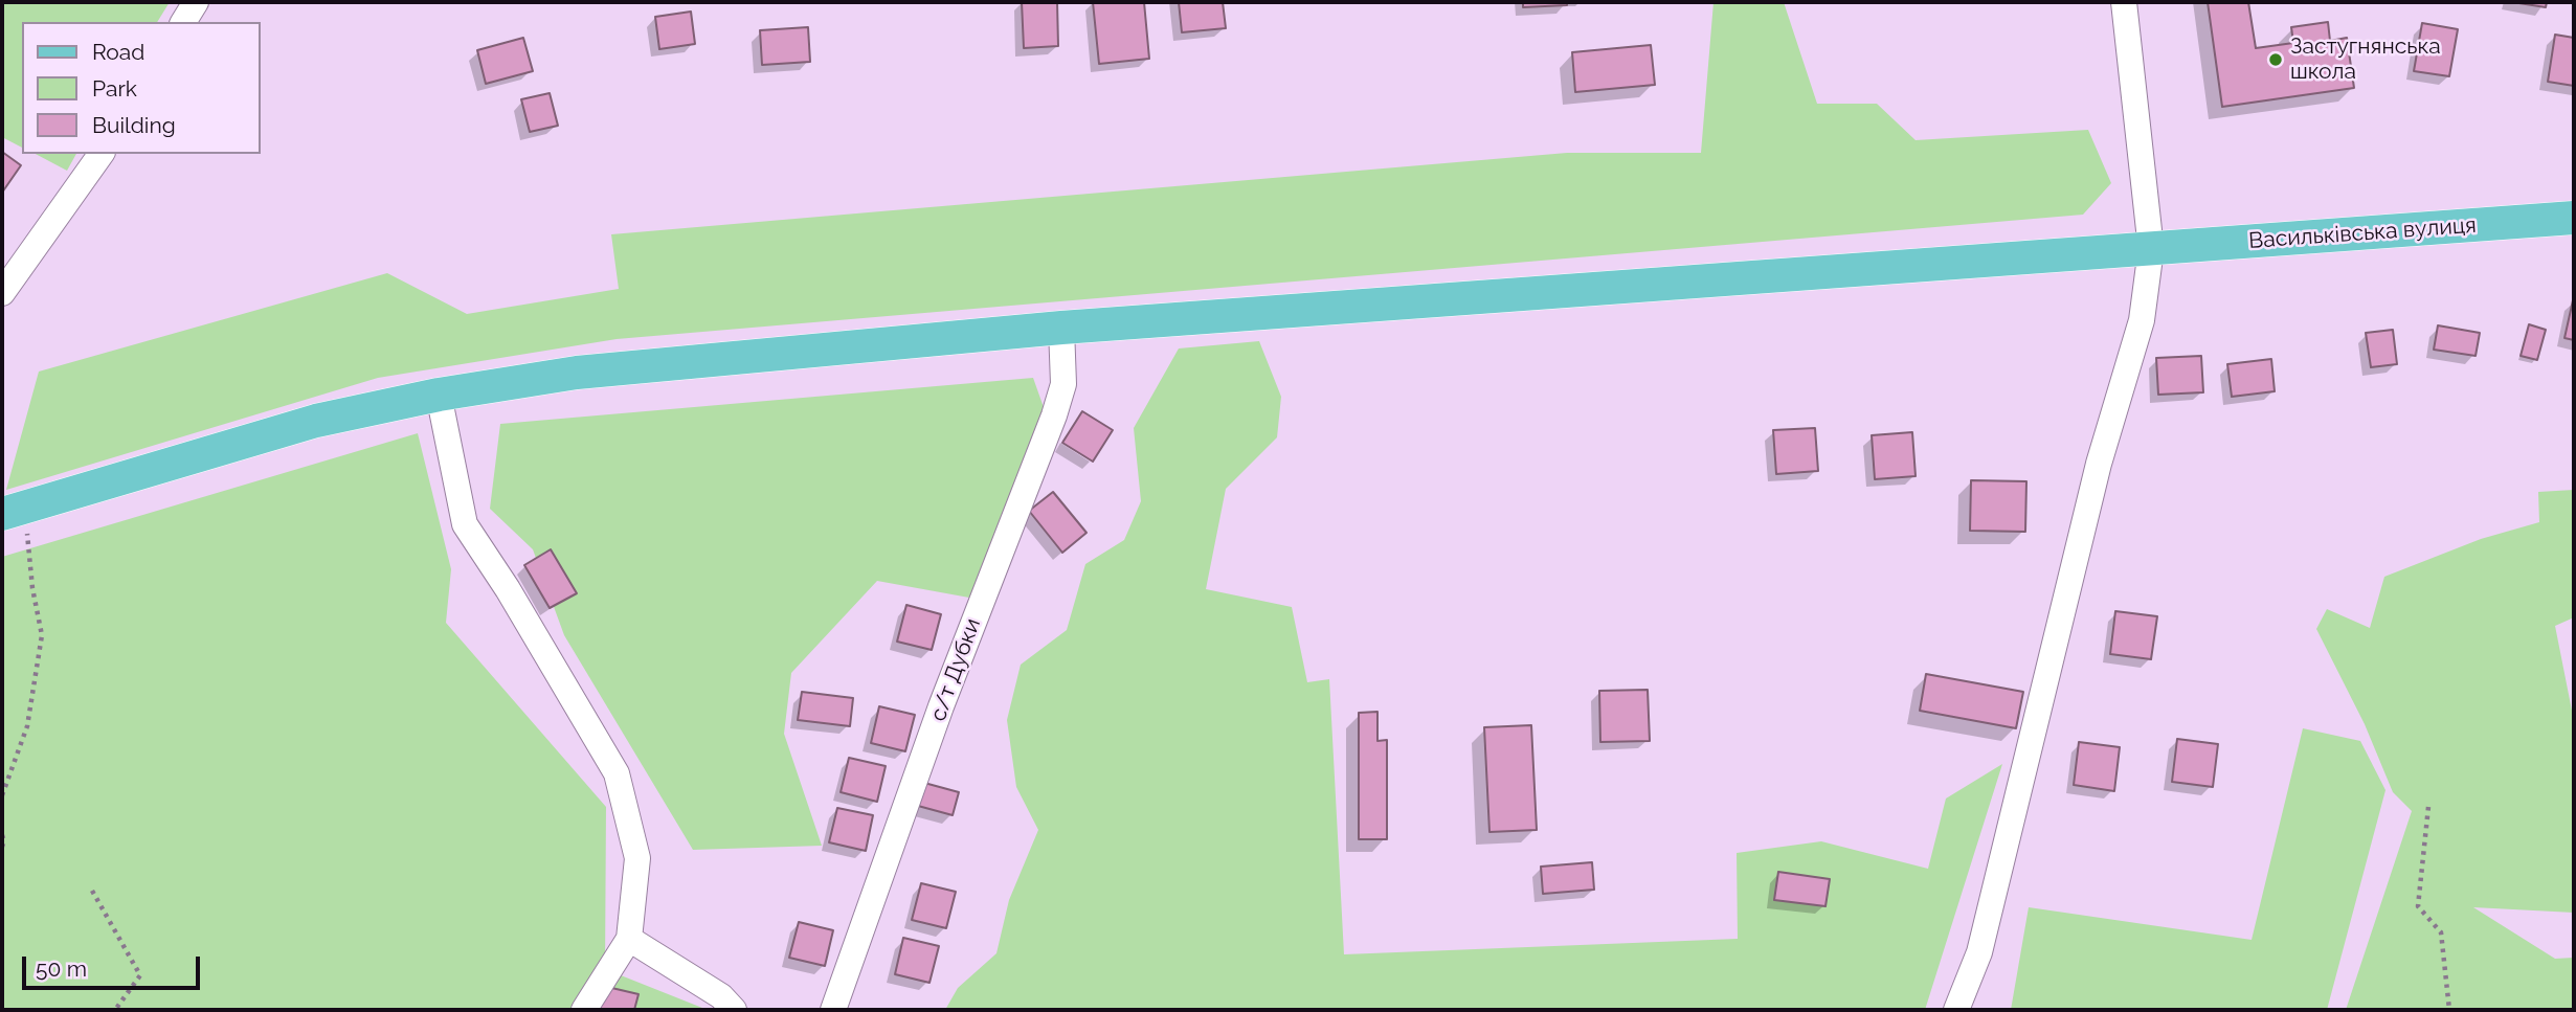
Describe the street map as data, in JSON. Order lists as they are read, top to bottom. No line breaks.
{"streets":{"main road":["Васильківська вулиця"],"street":["с/т Дубки"]},"crossings":[["Васильківська вулиця","с/т Дубки"]],"places":["Застугнянська школа"],"legend":["Road","Park","Building"],"scale_bar":"50 m"}
